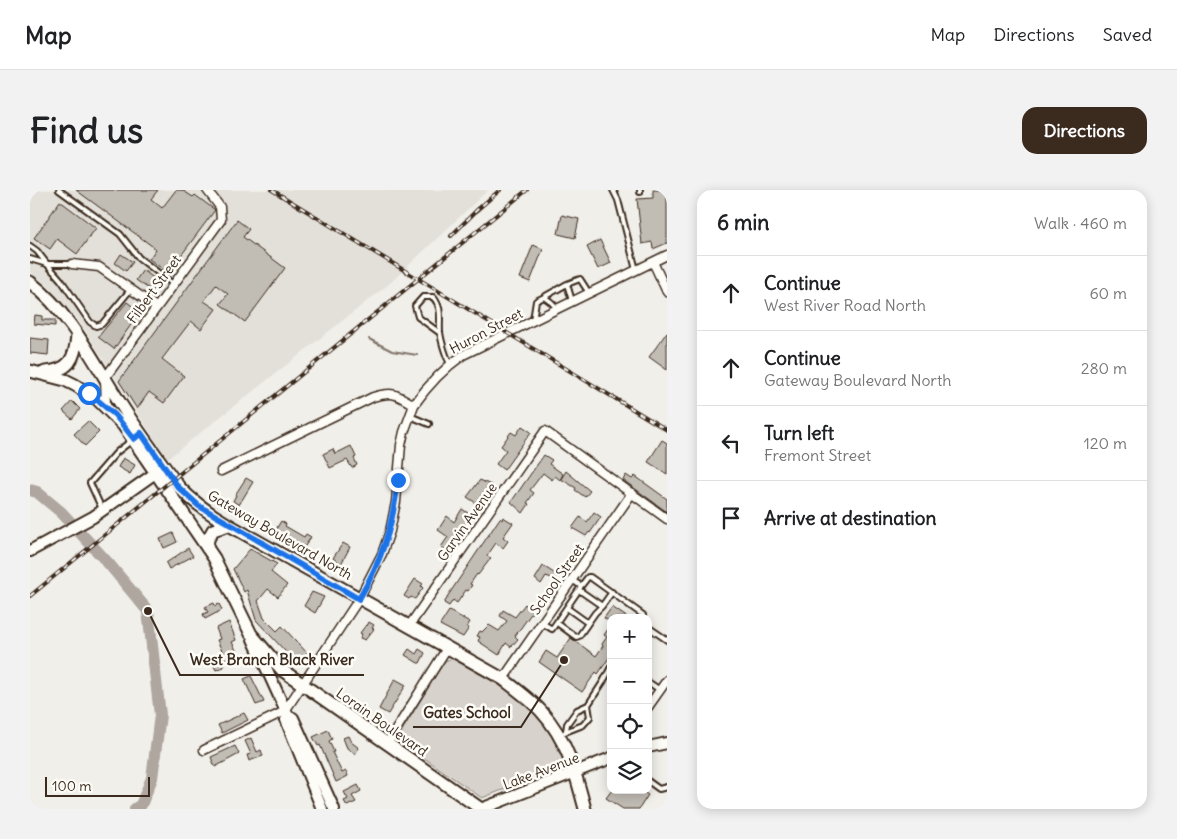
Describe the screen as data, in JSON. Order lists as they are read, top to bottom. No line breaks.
{"streets":{"main road":["Gateway Boulevard North","Lorain Boulevard"],"street":["Filbert Street","Huron Street","Garvin Avenue","School Street","Lake Avenue"]},"crossings":[["Huron Street","Gateway Boulevard North"],["Huron Street","Lorain Boulevard"],["Garvin Avenue","Gateway Boulevard North"],["Garvin Avenue","School Street"],["Gateway Boulevard North","School Street"],["Gateway Boulevard North","Lorain Boulevard"],["Gateway Boulevard North","Lake Avenue"],["Lorain Boulevard","Lake Avenue"]],"places":["West Branch Black River","Gates School"],"scale_bar":"100 m","page":{"header":"Map","nav":["Map","Directions","Saved"],"buttons":"Directions","title":"Find us","heading":["6 min","Walk · 460 m"],"list":[["Continue","West River Road North","60 m"],["Continue","Gateway Boulevard North","280 m"],["Turn left","Fremont Street","120 m"],"Arrive at destination"],"map_buttons":["+","−"],"scale":"100 m"}}
